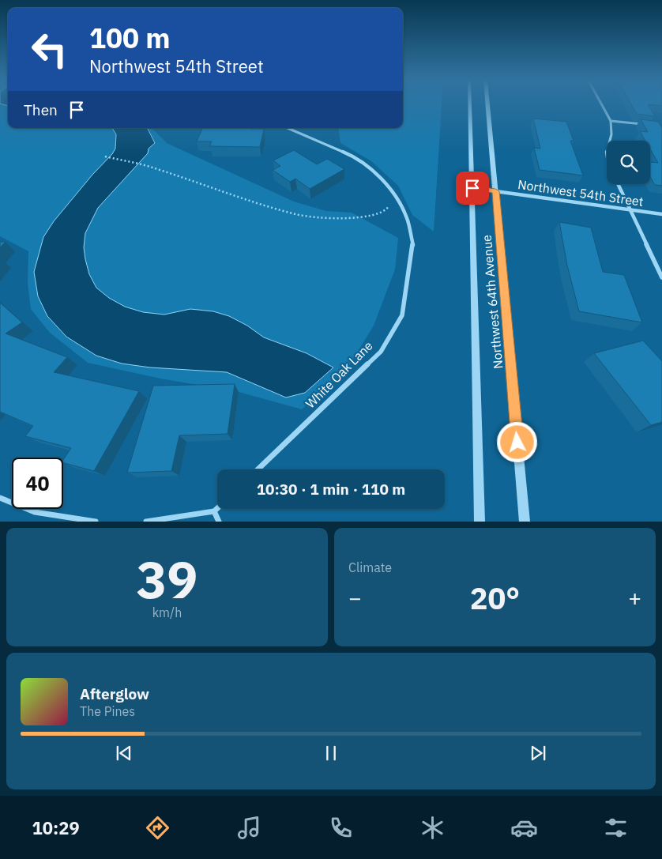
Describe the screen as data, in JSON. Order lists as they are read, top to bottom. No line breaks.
{"streets":{"street":["Northwest 54th Street","Northwest 64th Avenue","White Oak Lane"]},"crossings":[["Northwest 54th Street","Northwest 64th Avenue"]],"page":{"turn":["100 m","Northwest 54th Street"],"then":"Then","limit":"40","trip":"10:30 · 1 min · 110 m","tile":[["39","km/h"],"Climate"],"heat":["−","20°","+"],"song":["Afterglow","The Pines"],"tabs":"10:29"}}
